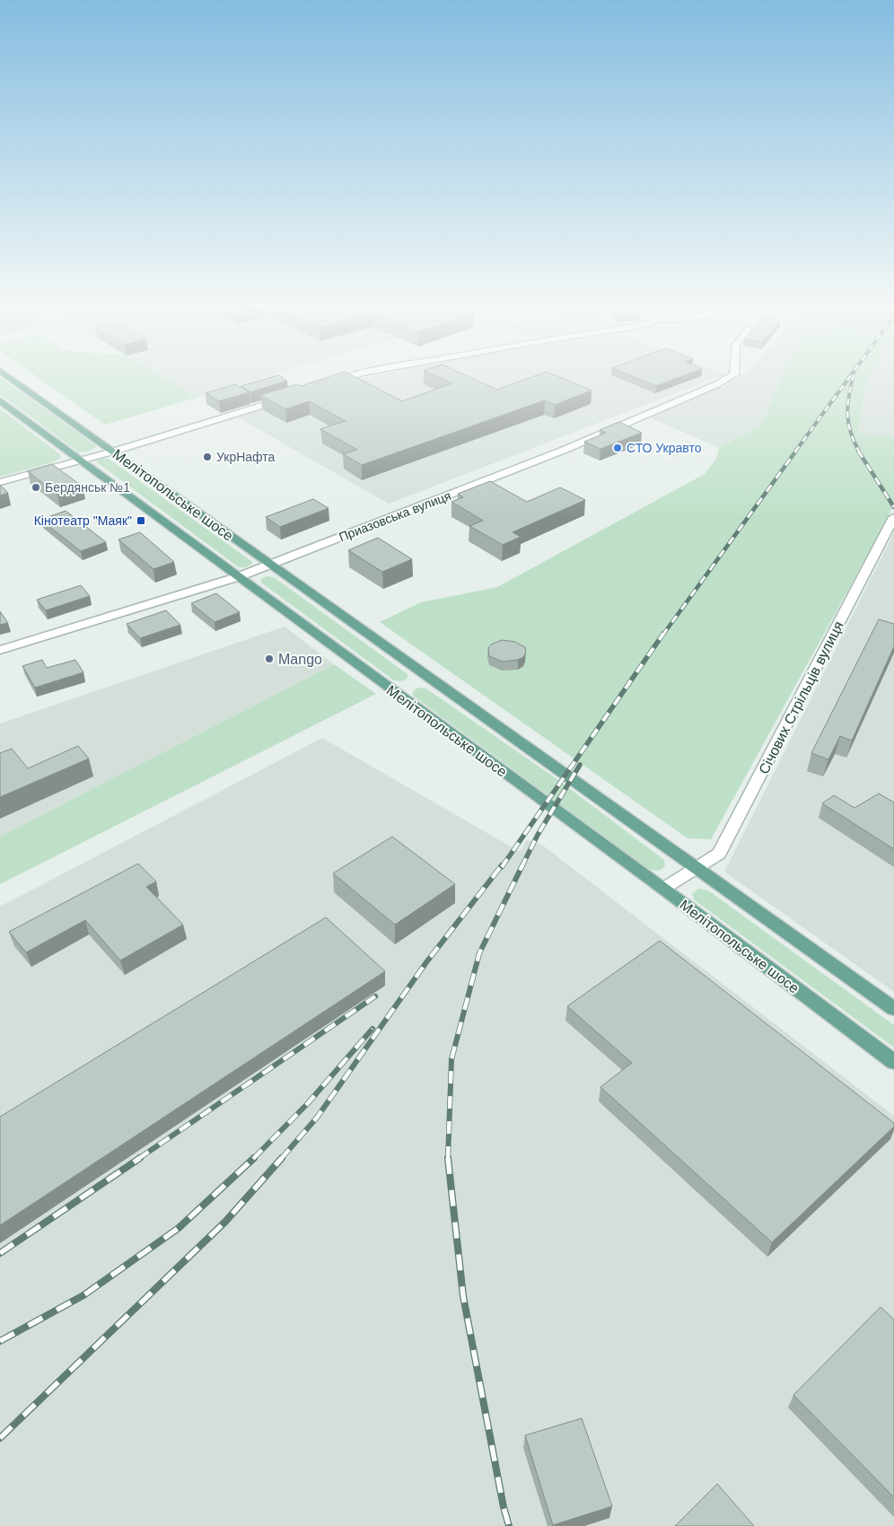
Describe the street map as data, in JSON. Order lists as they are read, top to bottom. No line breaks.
{"streets":{"main road":["Мелітопольське шосе"],"street":["Приазовська вулиця","Січових Стрільців вулиця"]},"crossings":[["Мелітопольське шосе","Приазовська вулиця"],["Мелітопольське шосе","Січових Стрільців вулиця"]],"places":{"other":["СТО Укравто","УкрНафта","Бердянськ №1","Mango"],"transit":["Кінотеатр \"Маяк\""]}}
